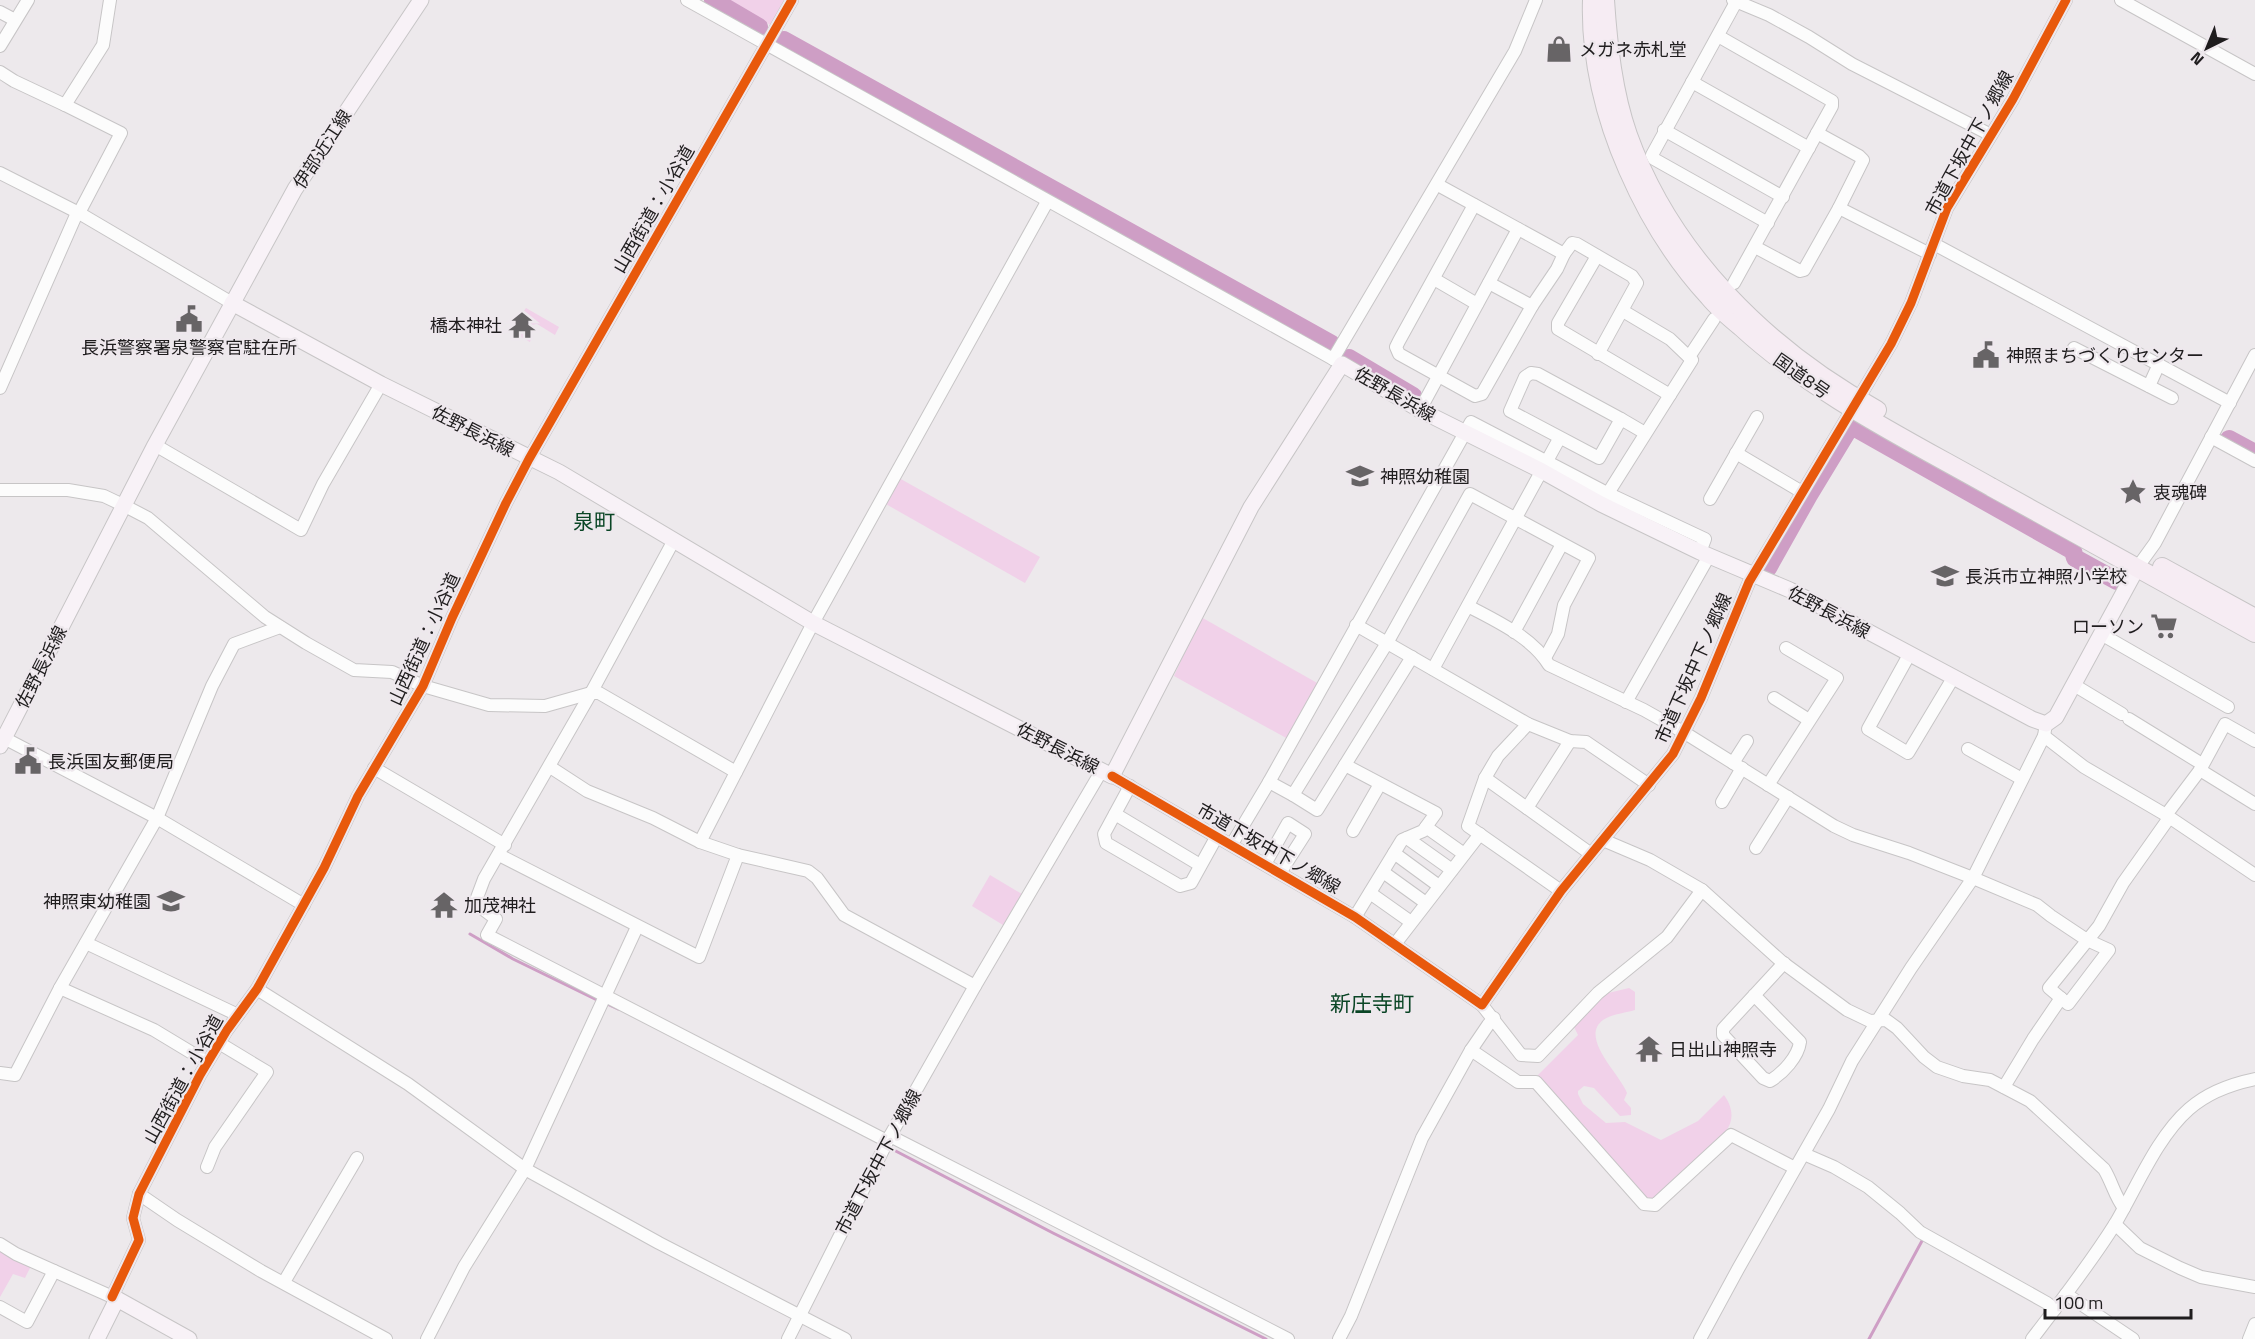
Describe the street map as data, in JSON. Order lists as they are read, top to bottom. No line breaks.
{"streets":{"highway":["国道8号"],"main road":["伊部近江線","佐野長浜線"],"street":["市道下坂中下ノ郷線","山西街道：小谷道"]},"crossings":[["市道下坂中下ノ郷線","国道8号"],["市道下坂中下ノ郷線","佐野長浜線"],["伊部近江線","佐野長浜線"],["山西街道：小谷道","佐野長浜線"]],"districts":["泉町","新庄寺町"],"places":{"shop":["メガネ赤札堂"],"public building":["長浜警察署泉警察官駐在所","神照まちづくりセンター","長浜国友郵便局"],"temple":["橋本神社","加茂神社","日出山神照寺"],"school or university":["神照幼稚園","長浜市立神照小学校","神照東幼稚園"],"place":["衷魂碑"],"supermarket":["ローソン"]},"scale_bar":"100 m","north":"bottom left"}
